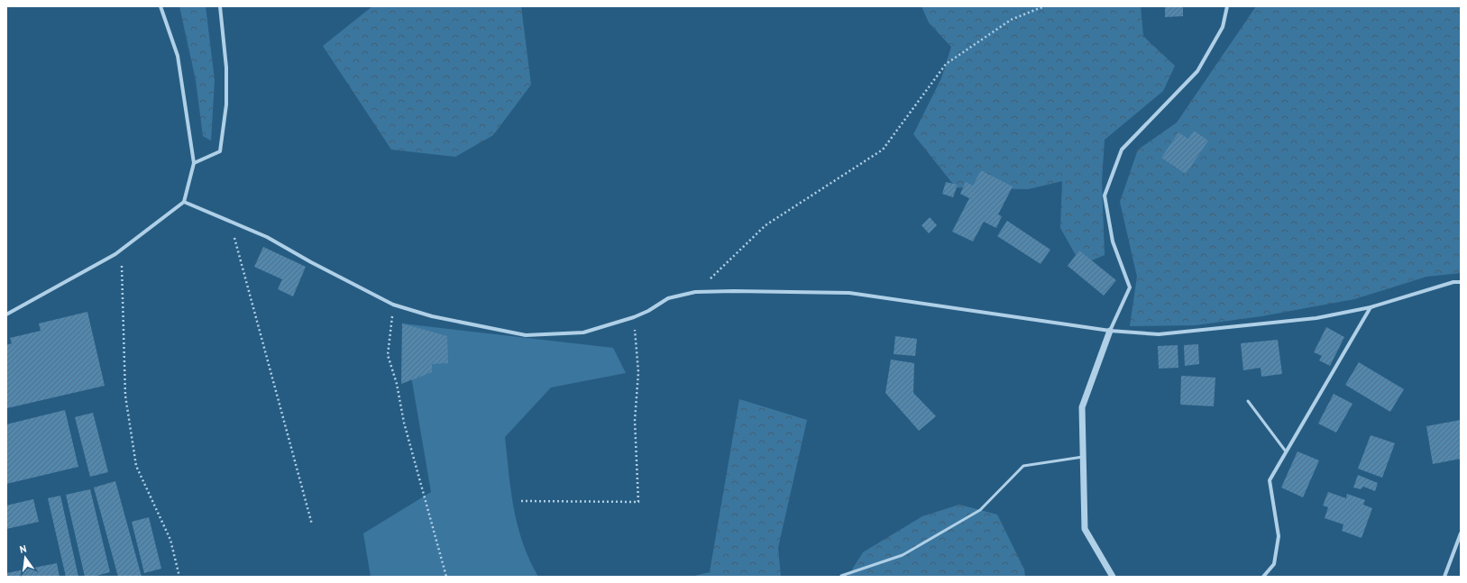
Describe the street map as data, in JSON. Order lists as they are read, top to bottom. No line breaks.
{"north":"top"}
